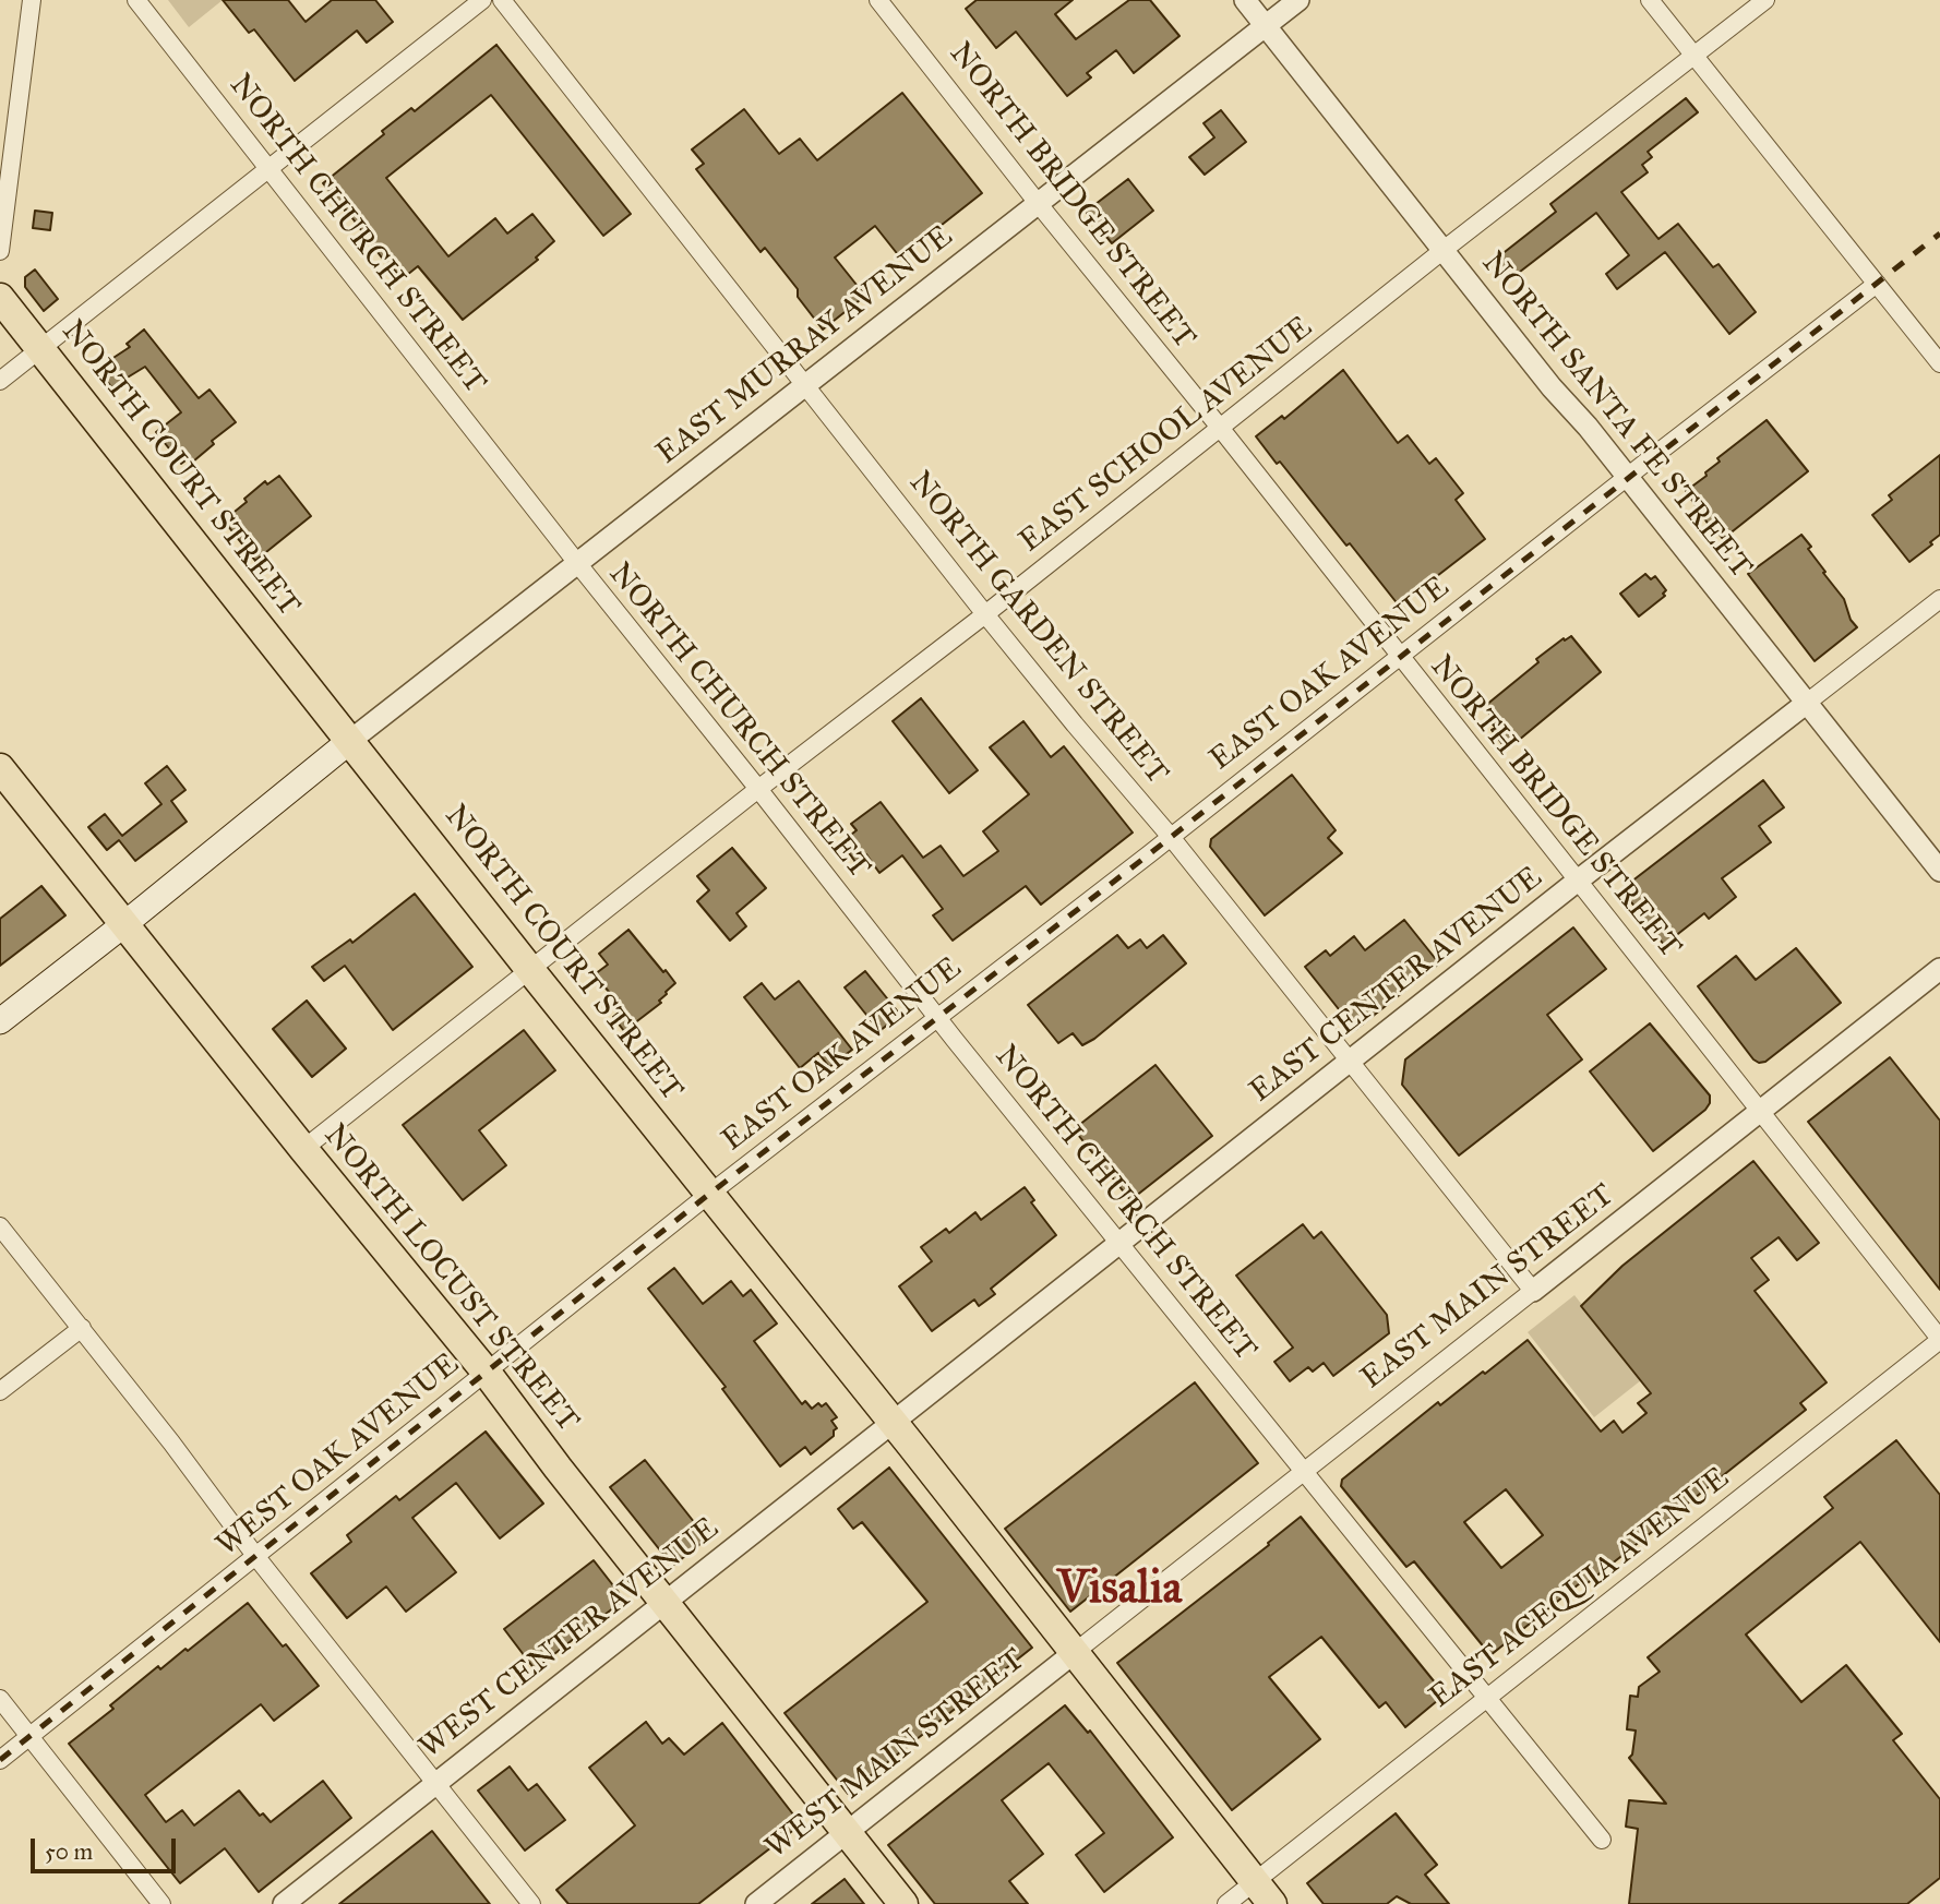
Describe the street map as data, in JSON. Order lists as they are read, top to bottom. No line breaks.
{"streets":{"main road":["NORTH COURT STREET","NORTH LOCUST STREET"],"street":["NORTH BRIDGE STREET","NORTH CHURCH STREET","EAST MURRAY AVENUE","NORTH SANTA FE STREET","EAST SCHOOL AVENUE","NORTH GARDEN STREET","EAST OAK AVENUE","EAST CENTER AVENUE","EAST MAIN STREET","WEST OAK AVENUE","EAST ACEQUIA AVENUE","WEST CENTER AVENUE","WEST MAIN STREET"]},"crossings":[["NORTH BRIDGE STREET","EAST MURRAY AVENUE"],["NORTH BRIDGE STREET","EAST SCHOOL AVENUE"],["NORTH BRIDGE STREET","EAST OAK AVENUE"],["NORTH BRIDGE STREET","EAST CENTER AVENUE"],["NORTH BRIDGE STREET","EAST MAIN STREET"],["NORTH BRIDGE STREET","EAST ACEQUIA AVENUE"],["NORTH CHURCH STREET","EAST MURRAY AVENUE"],["NORTH CHURCH STREET","EAST SCHOOL AVENUE"],["NORTH CHURCH STREET","EAST OAK AVENUE"],["NORTH CHURCH STREET","EAST CENTER AVENUE"],["NORTH CHURCH STREET","EAST MAIN STREET"],["NORTH CHURCH STREET","EAST ACEQUIA AVENUE"],["EAST MURRAY AVENUE","NORTH SANTA FE STREET"],["EAST MURRAY AVENUE","NORTH COURT STREET"],["EAST MURRAY AVENUE","NORTH GARDEN STREET"],["NORTH SANTA FE STREET","EAST SCHOOL AVENUE"],["NORTH SANTA FE STREET","EAST OAK AVENUE"],["NORTH SANTA FE STREET","EAST CENTER AVENUE"],["EAST SCHOOL AVENUE","NORTH COURT STREET"],["EAST SCHOOL AVENUE","NORTH GARDEN STREET"],["EAST SCHOOL AVENUE","NORTH LOCUST STREET"],["NORTH COURT STREET","EAST OAK AVENUE"],["NORTH COURT STREET","EAST CENTER AVENUE"],["NORTH COURT STREET","EAST MAIN STREET"],["NORTH COURT STREET","WEST OAK AVENUE"],["NORTH COURT STREET","EAST ACEQUIA AVENUE"],["NORTH COURT STREET","WEST CENTER AVENUE"],["NORTH COURT STREET","WEST MAIN STREET"],["NORTH GARDEN STREET","EAST OAK AVENUE"],["NORTH GARDEN STREET","EAST CENTER AVENUE"],["NORTH GARDEN STREET","EAST MAIN STREET"],["EAST OAK AVENUE","WEST OAK AVENUE"],["EAST CENTER AVENUE","WEST CENTER AVENUE"],["NORTH LOCUST STREET","WEST OAK AVENUE"],["NORTH LOCUST STREET","WEST CENTER AVENUE"],["NORTH LOCUST STREET","WEST MAIN STREET"],["EAST MAIN STREET","WEST MAIN STREET"]],"districts":["Visalia"],"scale_bar":"50 m"}
